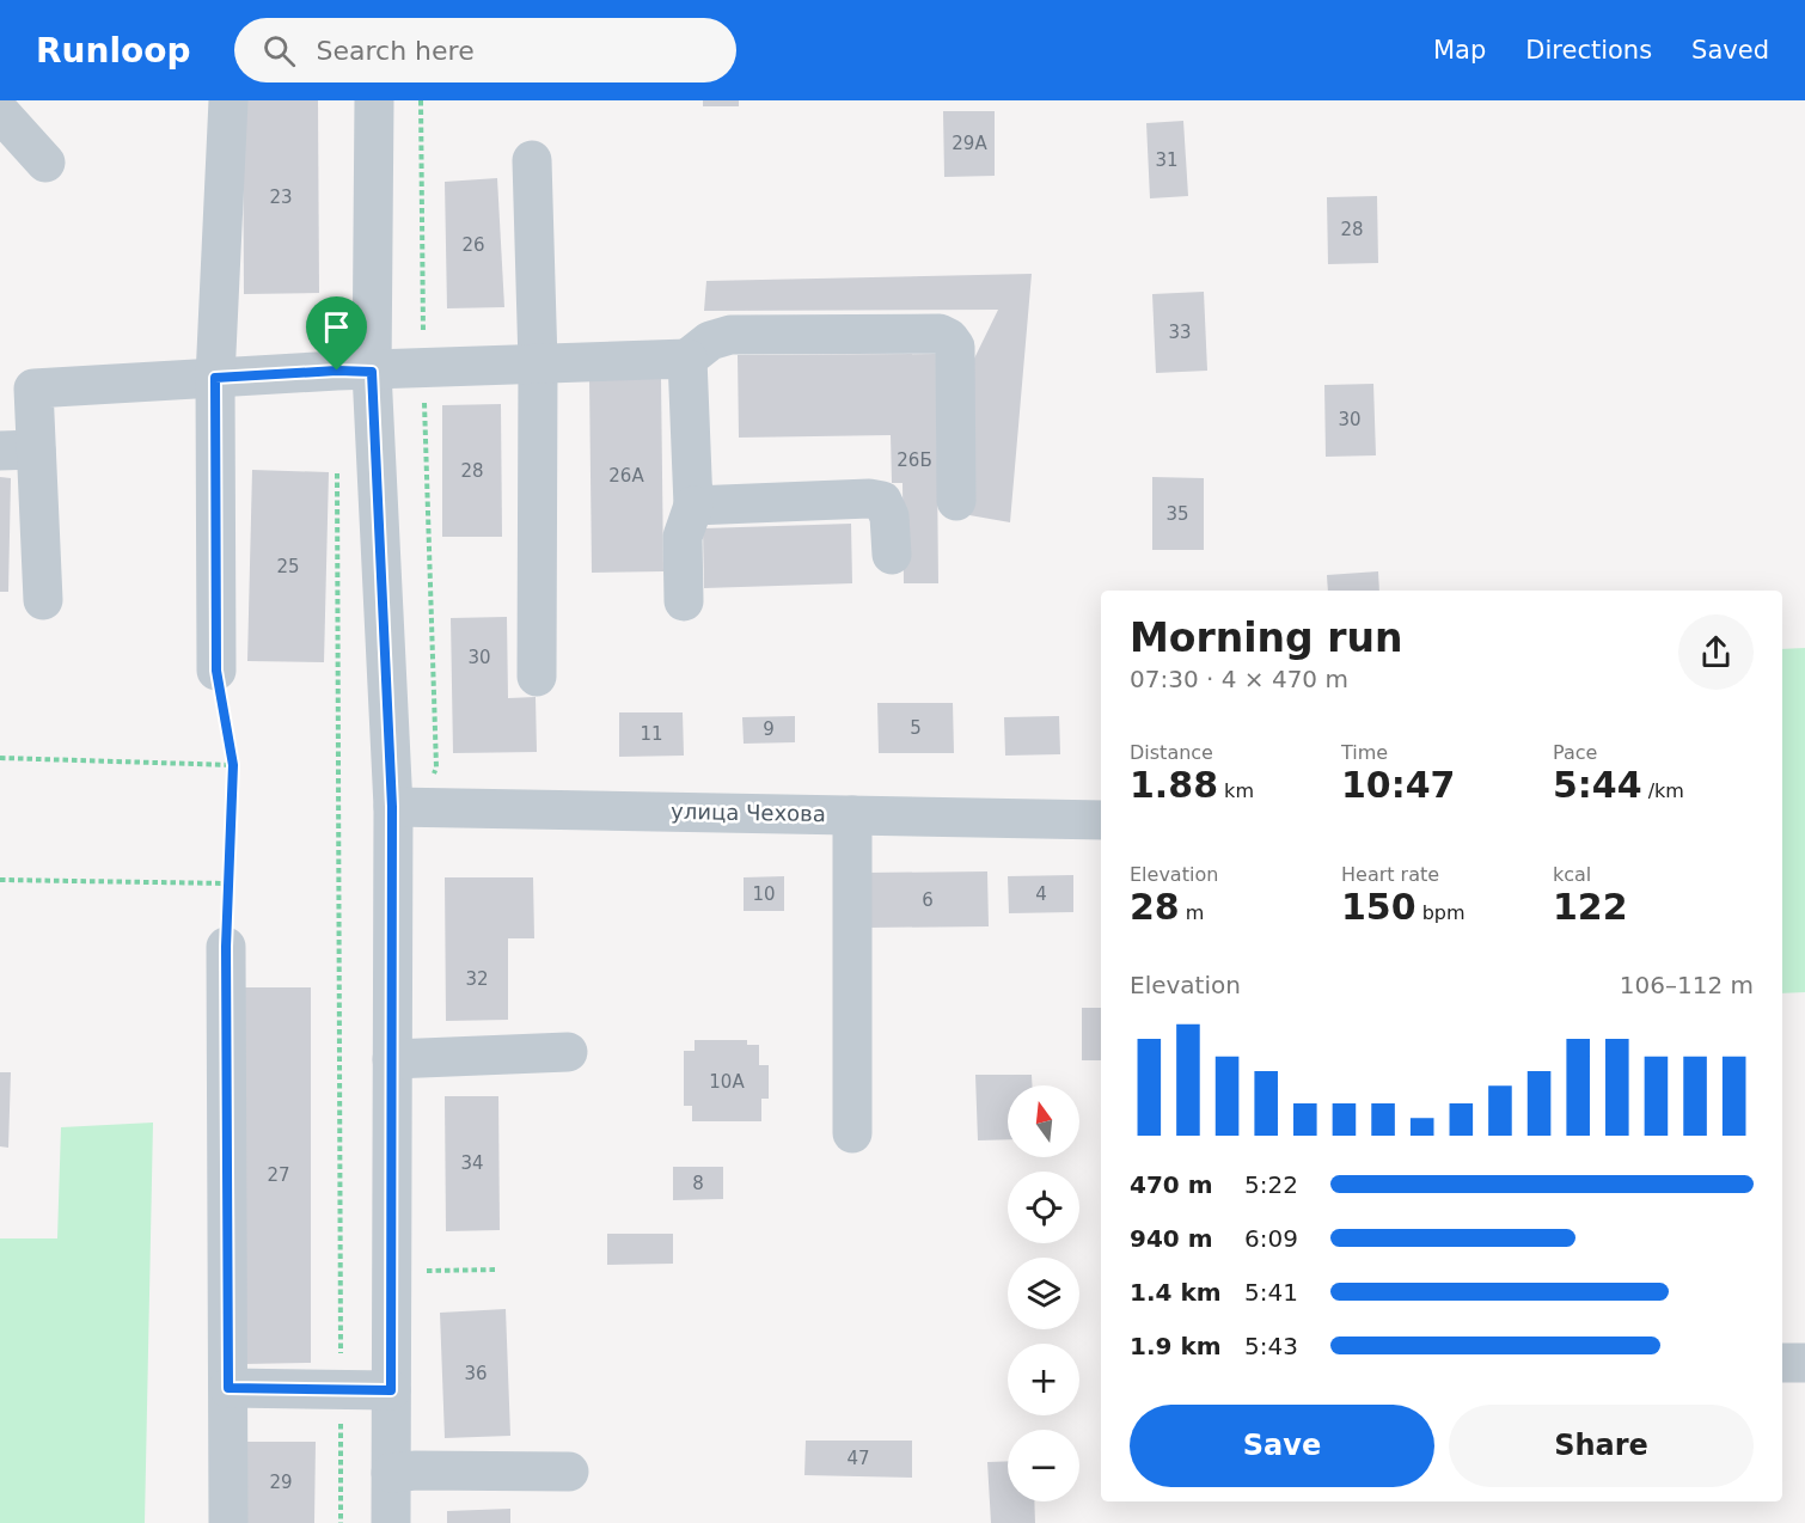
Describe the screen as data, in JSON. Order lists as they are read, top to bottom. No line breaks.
{"streets":{"street":["улица Чехова"]},"house_numbers":["29А","31","23","28","26","33","30","26Б","28","26А","35","25","30","5","9","11","10","4","6","32","10А","34","27","8","36","47","29"],"north":"top","page":{"header":"Runloop","search":"Search here","nav":["Map","Directions","Saved"],"heading":["Morning run","07:30 · 4 × 470 m"],"stats":[["Distance","1.88 km"],["Time","10:47"],["Pace","5:44 /km"],["Elevation","28 m"],["Heart rate","150 bpm"],["kcal","122"]],"chart":["Elevation","106–112 m"],"map_buttons":["+","−"],"list":[{"name":"470 m","note":"5:22"},{"name":"940 m","note":"6:09"},{"name":"1.4 km","note":"5:41"},{"name":"1.9 km","note":"5:43"}],"buttons":["Save","Share"]}}
